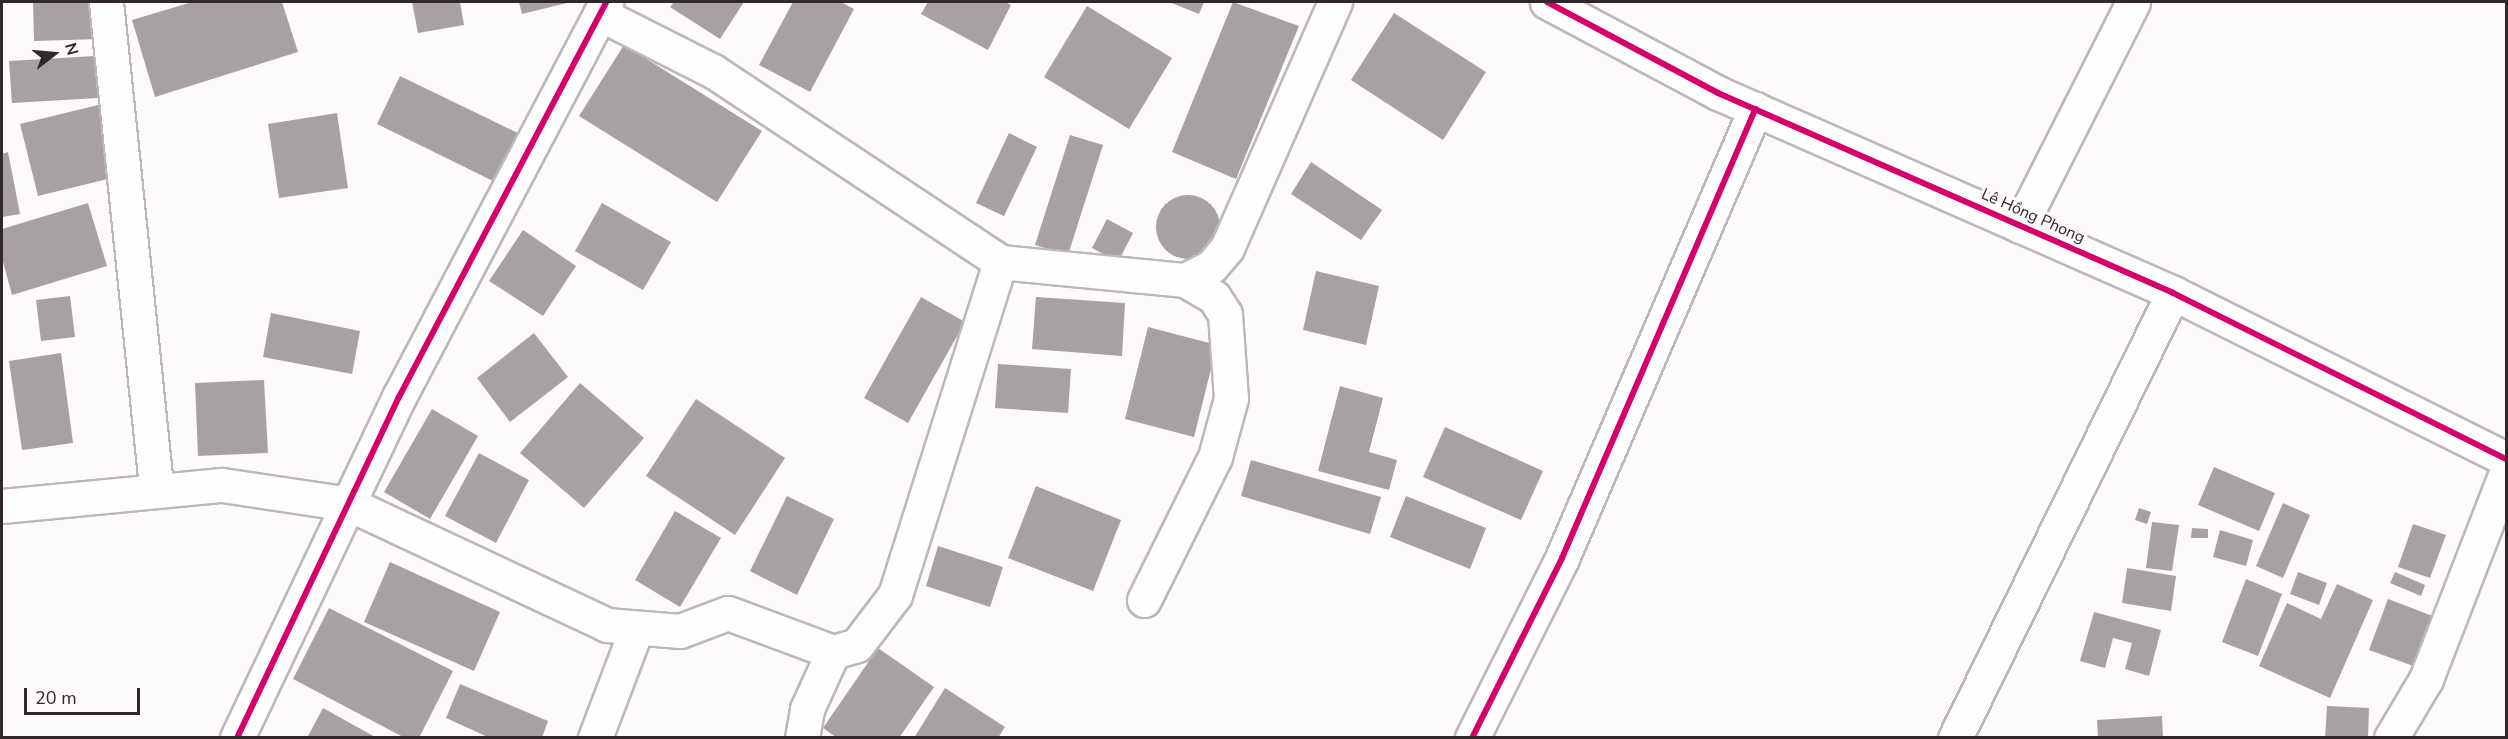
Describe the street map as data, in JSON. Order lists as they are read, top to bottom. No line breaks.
{"streets":{"street":["Lê Hồng Phong"]},"scale_bar":"20 m","north":"right"}
